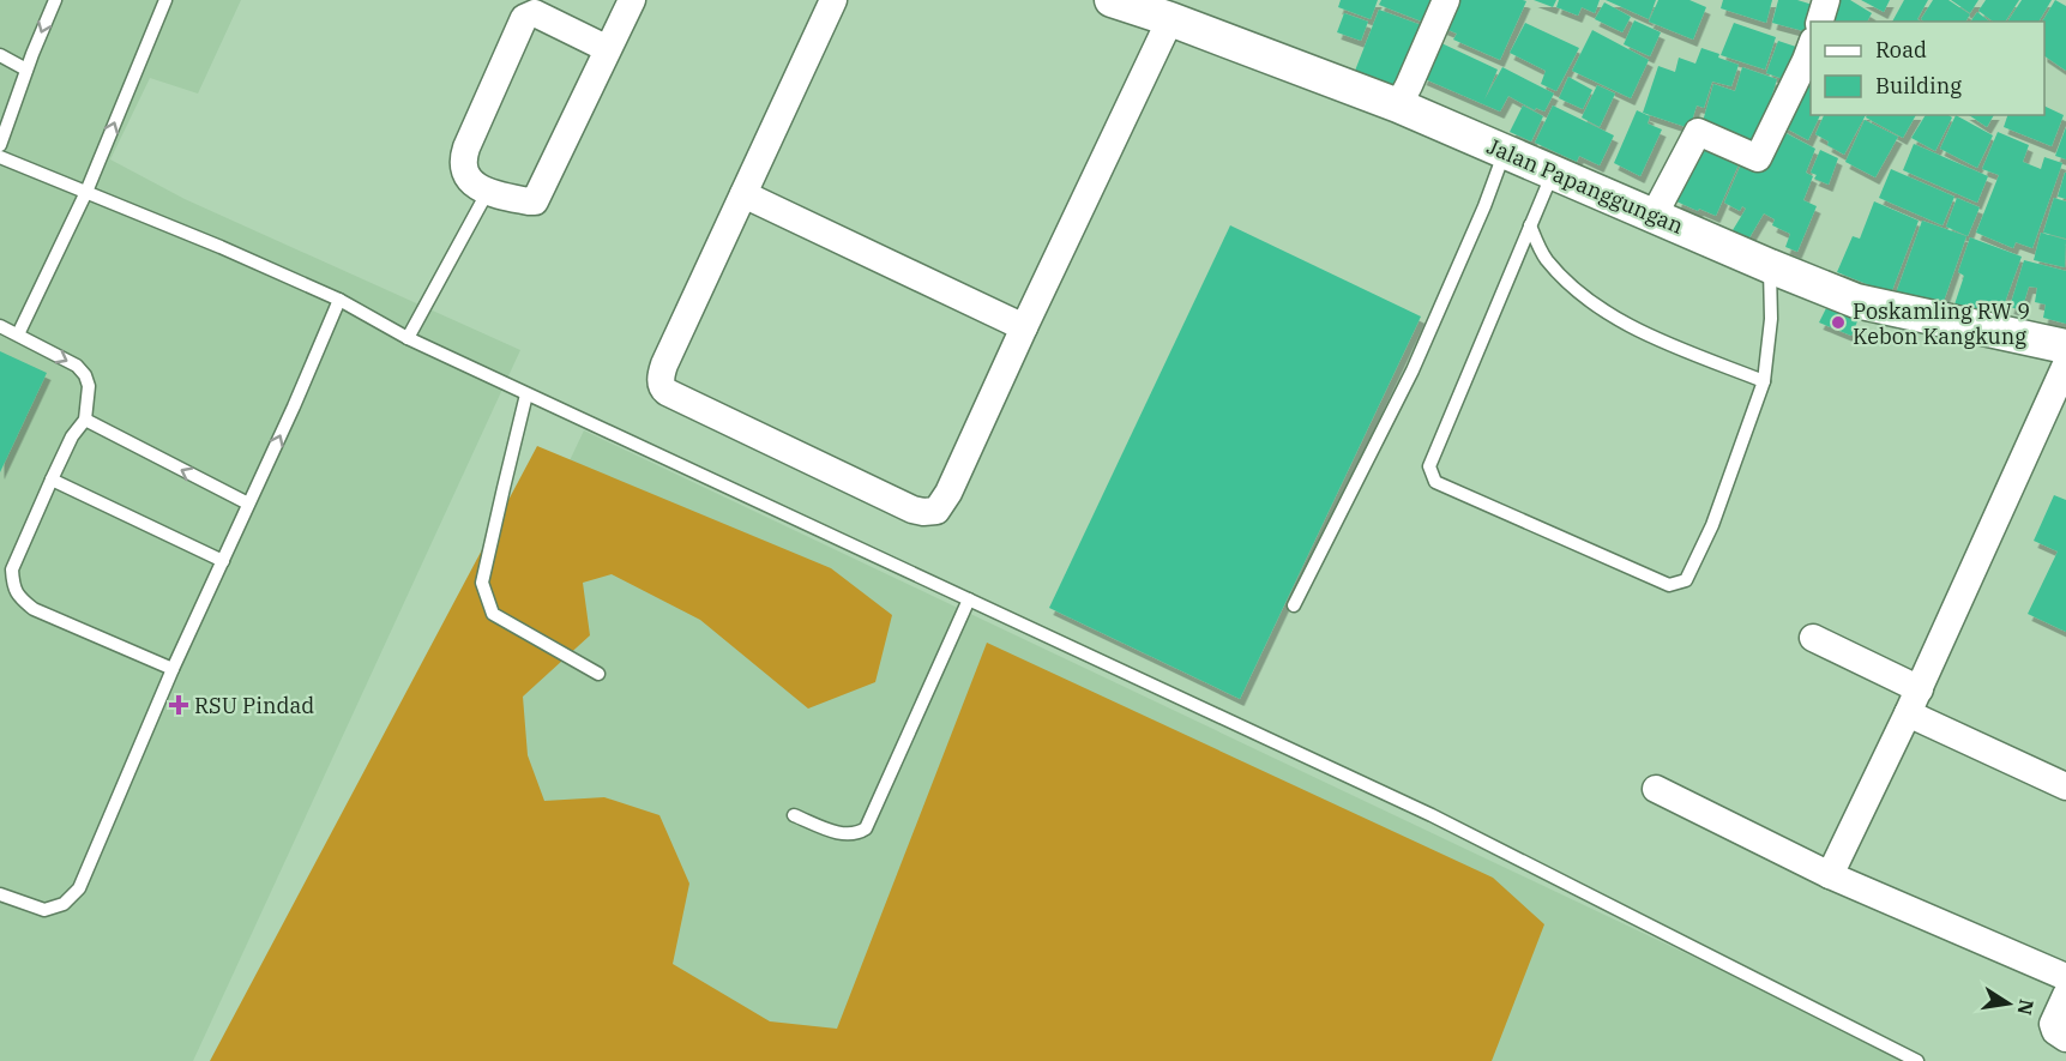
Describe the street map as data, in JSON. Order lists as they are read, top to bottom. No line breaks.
{"streets":{"street":["Jalan Papanggungan"]},"places":{"other":["Poskamling RW 9 Kebon Kangkung"],"health":["RSU Pindad"]},"legend":["Road","Building"],"north":"right"}
